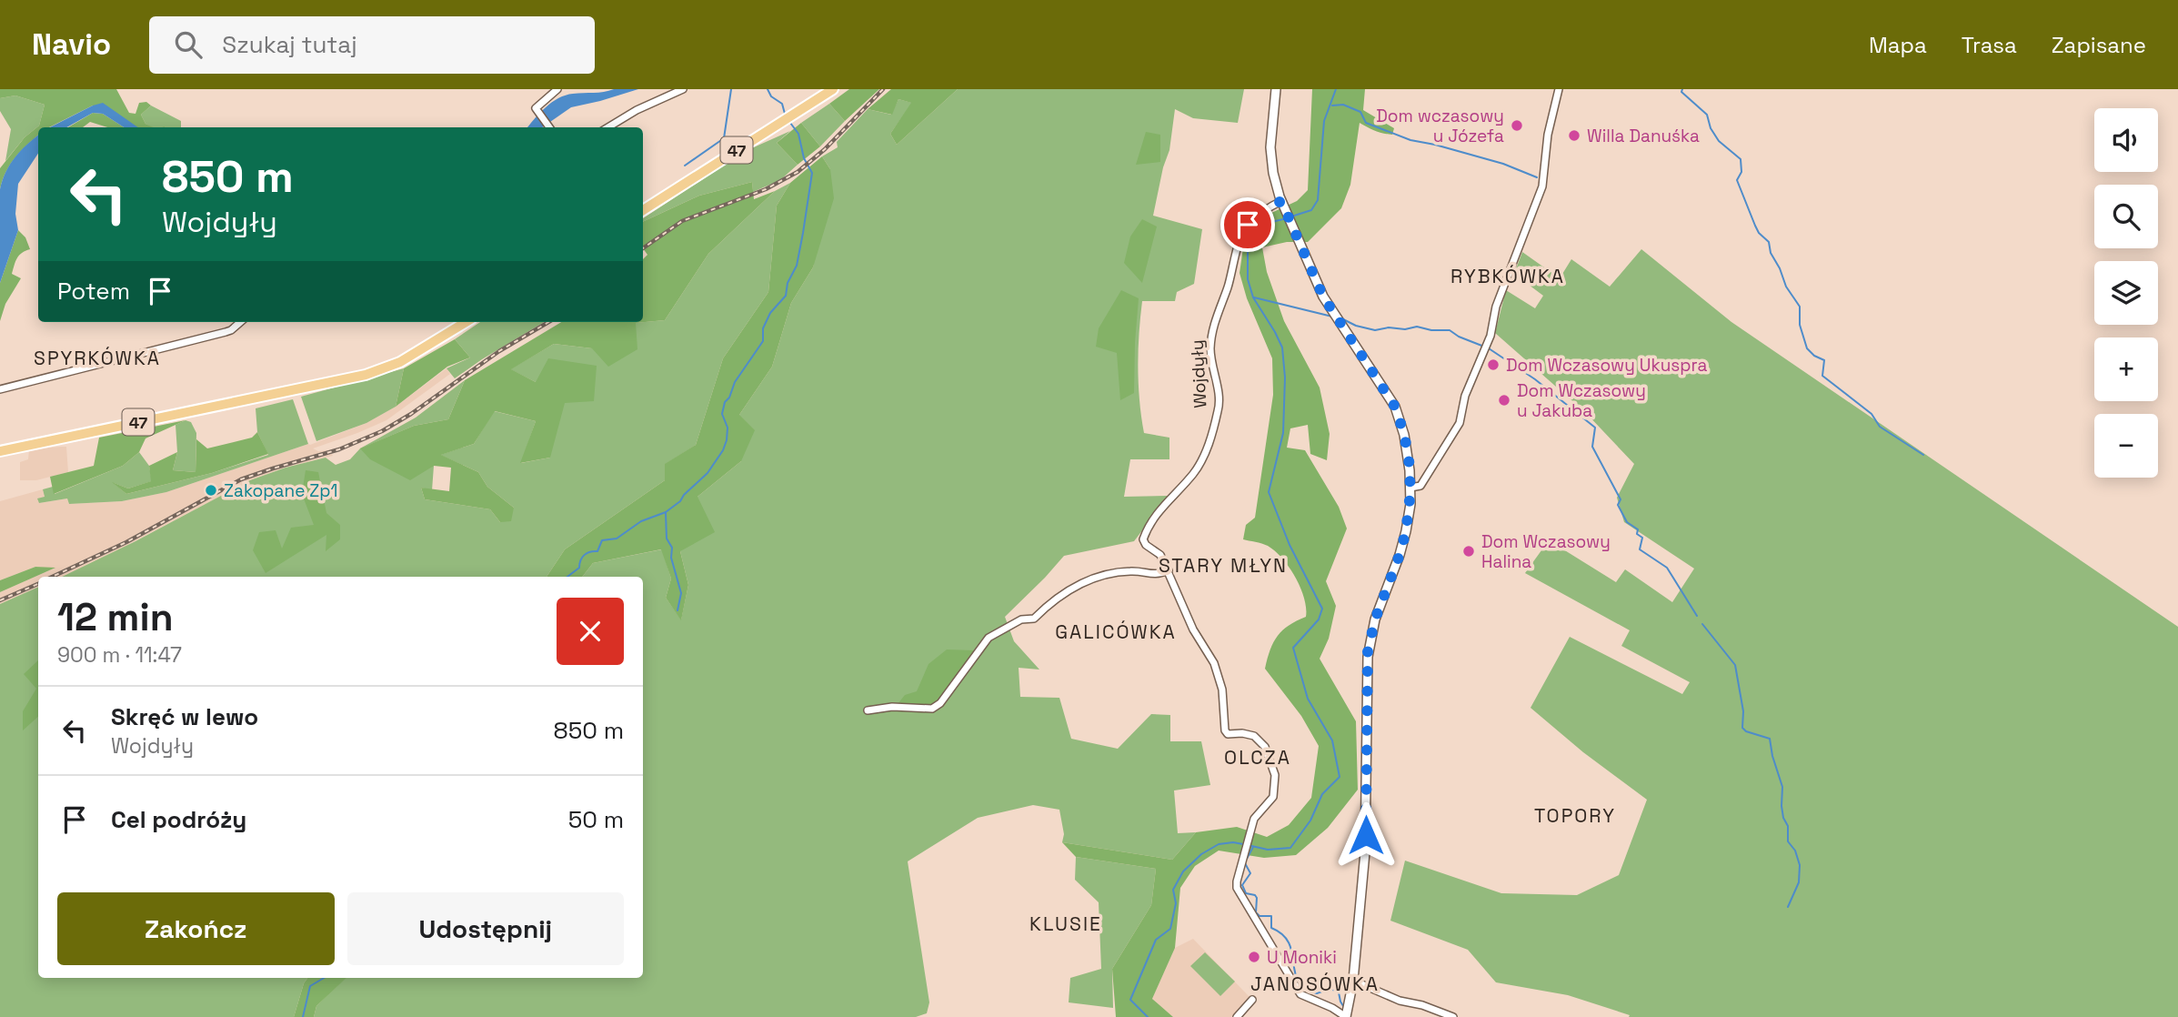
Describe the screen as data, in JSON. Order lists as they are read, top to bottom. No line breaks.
{"streets":{"main road":["47"],"street":["Wojdyły"]},"districts":["RYBKÓWKA","SPYRKÓWKA","STARY MŁYN","GALICÓWKA","OLCZA","TOPORY","KLUSIE","JANOSÓWKA"],"places":["Dom wczasowy u Józefa","Willa Danuśka","Dom Wczasowy Ukuspra","Dom Wczasowy u Jakuba","Zakopane Zp1","Dom Wczasowy Halina","U Moniki"],"page":{"header":"Navio","search":"Szukaj tutaj","nav":["Mapa","Trasa","Zapisane"],"map_buttons":["+","−"],"turn":["850 m","Wojdyły"],"then":"Potem","heading":["12 min","900 m · 11:47"],"list":[{"name":"Skręć w lewo","note":"Wojdyły","value":"850 m"},{"name":"Cel podróży","value":"50 m"}],"buttons":["Zakończ","Udostępnij"]}}
